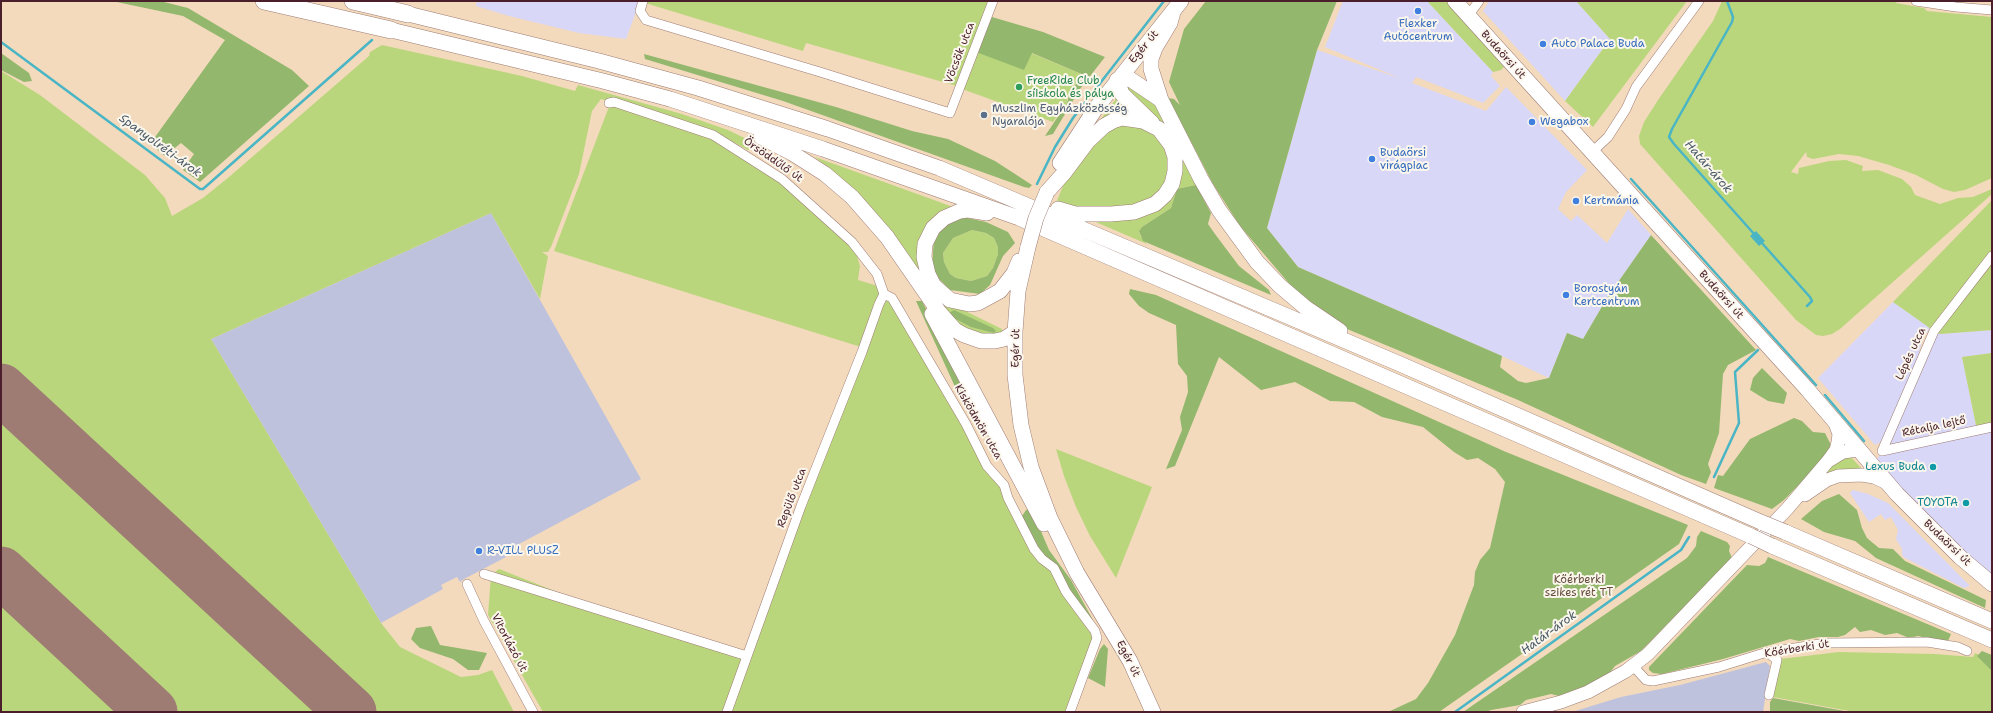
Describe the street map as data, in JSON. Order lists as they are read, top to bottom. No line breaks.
{"streets":{"main road":["Egér út","Budaörsi út"],"street":["Vöcsök utca","Örsöddűlő út","Lépés utca","Kisködmön utca","Rétalja lejtő","Repülő utca","Vitorlázó út","Kőérberki út"]},"crossings":[["Örsöddűlő út","Kisködmön utca"],["Örsöddűlő út","Repülő utca"],["Lépés utca","Rétalja lejtő"],["Kisködmön utca","Repülő utca"]],"water":["Spanyolréti-árok","Határ-árok"],"parks":["Kőérberki szikes rét TT"],"places":["Flexker Autócentrum","Auto Palace Buda","FreeRide Club síiskola és pálya","Muszlim Egyházközösség Nyaralója","Wegabox","Budaörsi virágpiac","Kertmánia","Borostyán Kertcentrum","Lexus Buda","TOYOTA","R-VILL PLUSZ"]}
